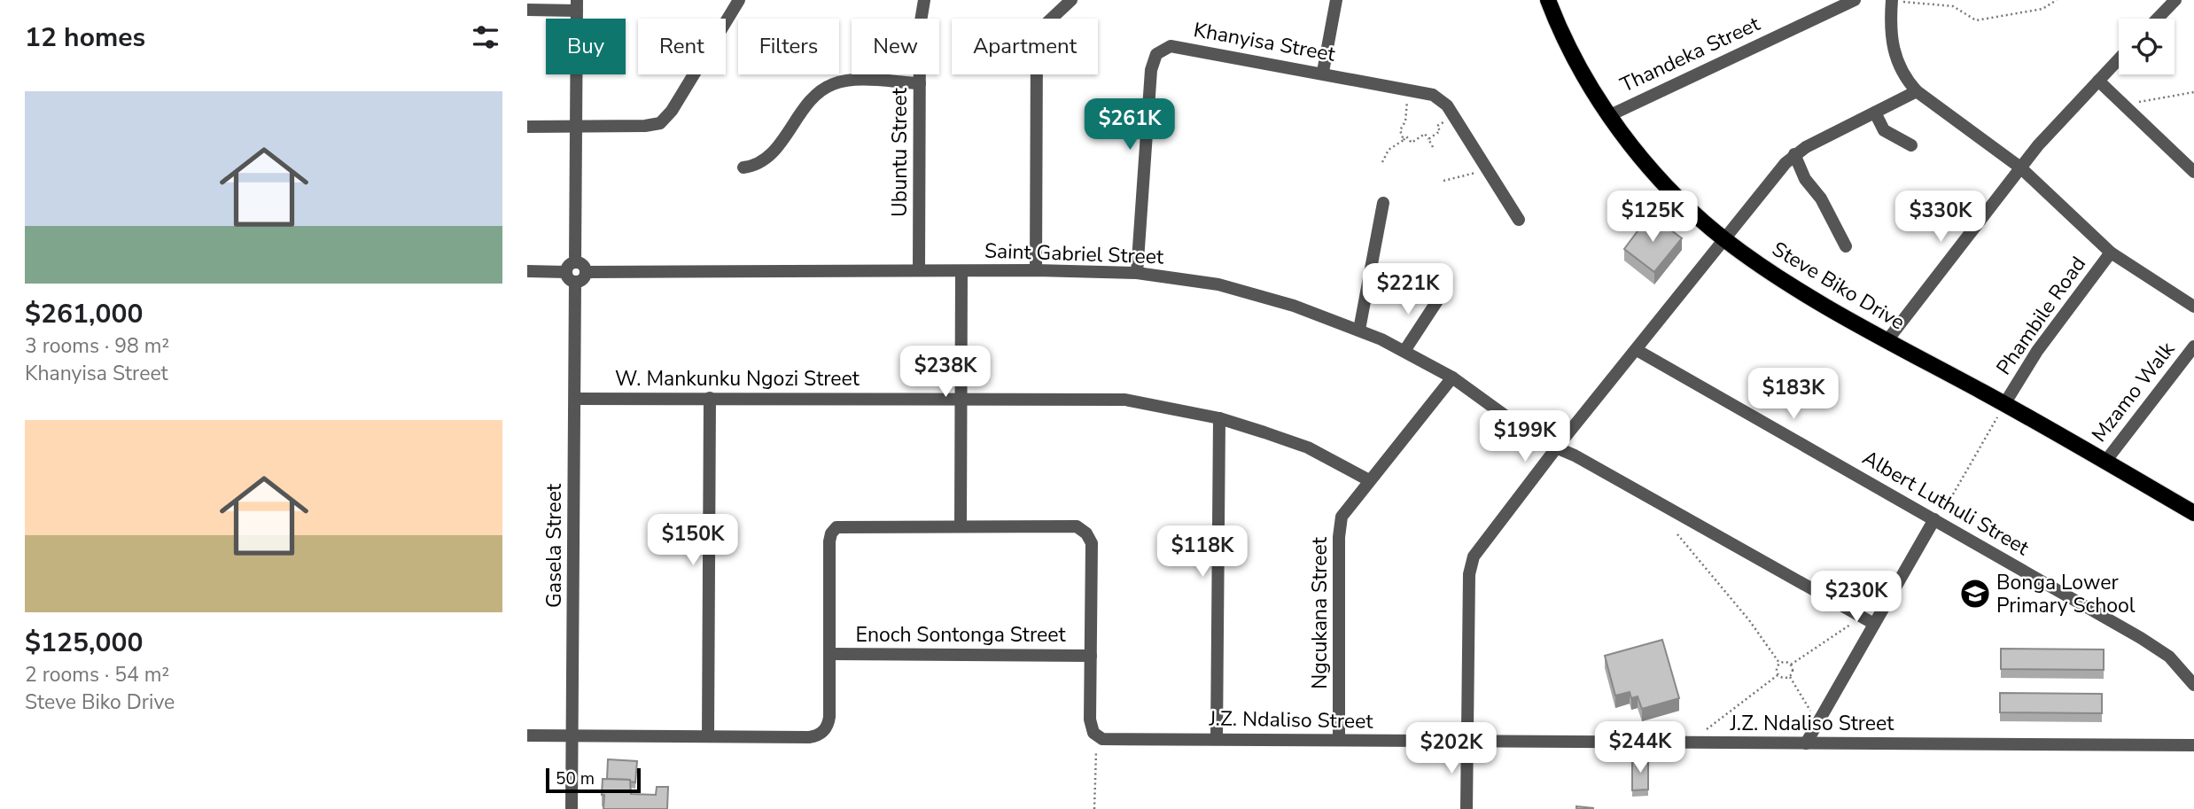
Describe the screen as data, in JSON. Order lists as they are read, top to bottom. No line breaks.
{"streets":{"main road":["Steve Biko Drive"],"street":["Khanyisa Street","Thandeka Street","Ubuntu Street","Saint Gabriel Street","Phambile Road","W. Mankunku Ngozi Street","Mzamo Walk","Albert Luthuli Street","Gasela Street","Ngcukana Street","Enoch Sontonga Street","J.Z. Ndaliso Street"]},"crossings":[["Khanyisa Street","Saint Gabriel Street"],["Thandeka Street","Steve Biko Drive"],["Ubuntu Street","Saint Gabriel Street"],["Saint Gabriel Street","Gasela Street"],["Saint Gabriel Street","Ngcukana Street"],["Steve Biko Drive","Phambile Road"],["Steve Biko Drive","Mzamo Walk"],["W. Mankunku Ngozi Street","Gasela Street"],["W. Mankunku Ngozi Street","Ngcukana Street"],["Ngcukana Street","J.Z. Ndaliso Street"],["Enoch Sontonga Street","J.Z. Ndaliso Street"]],"places":{"school or university":["Bonga Lower Primary School"]},"scale_bar":"50 m","page":{"heading":"12 homes","chip":["Buy","Rent","Filters","New","Apartment"],"list":[{"name":"$261,000","note":"3 rooms · 98 m² · Khanyisa Street"},{"name":"$125,000","note":"2 rooms · 54 m² · Steve Biko Drive"}],"price":["$261K","$125K","$330K","$221K","$238K","$183K","$199K","$150K","$118K","$230K","$244K","$202K"],"scale":"50 m"}}
